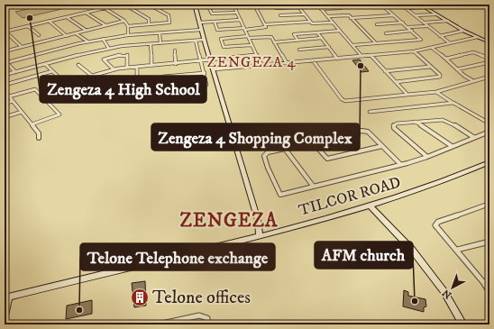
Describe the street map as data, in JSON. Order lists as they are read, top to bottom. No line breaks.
{"streets":{"street":["TILCOR ROAD"]},"districts":["ZENGEZA 4","ZENGEZA"],"places":{"other":["Zengeza 4 High School","Zengeza 4 Shopping Complex","AFM church","Telone Telephone exchange"],"building":["Telone offices"]},"north":"bottom left"}
